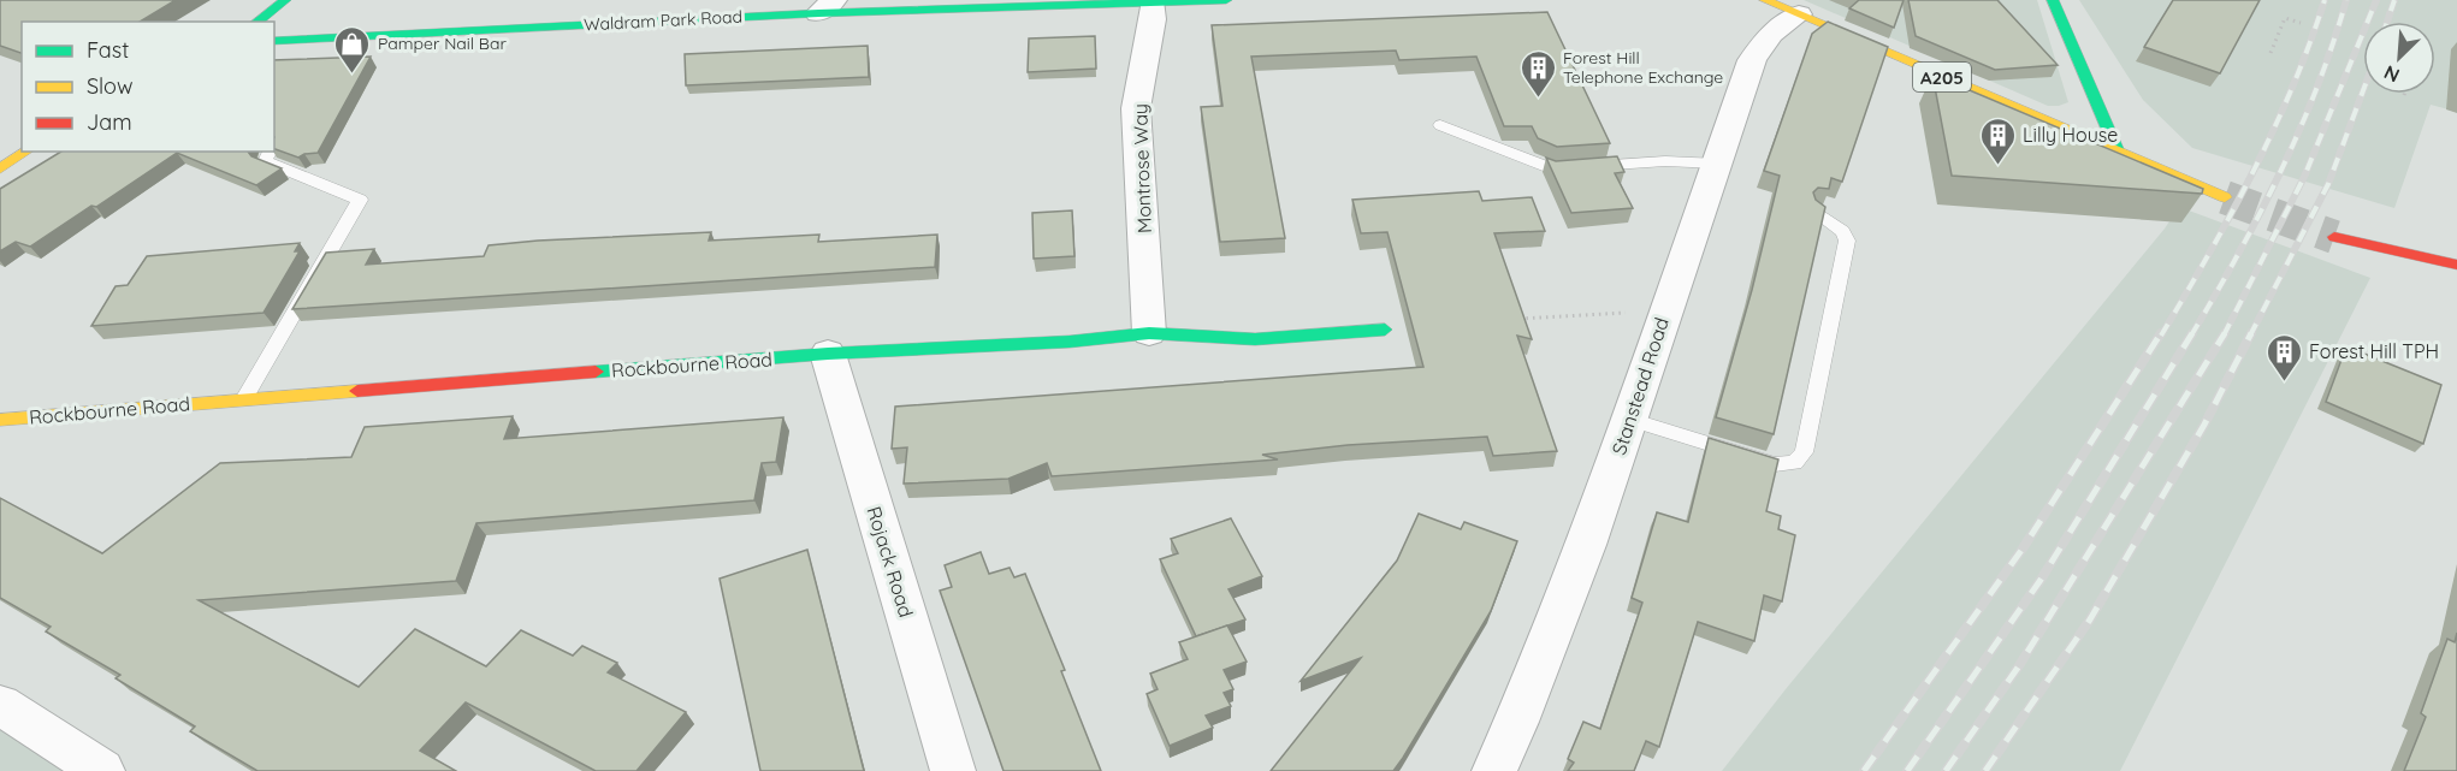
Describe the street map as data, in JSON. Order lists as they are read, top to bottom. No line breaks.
{"streets":{"main road":["Waldram Park Road","A205","Rockbourne Road"],"street":["Montrose Way","Stanstead Road","Rojack Road"]},"crossings":[["Waldram Park Road","Montrose Way"],["A205","Stanstead Road"],["Montrose Way","Rockbourne Road"],["Rockbourne Road","Rojack Road"]],"places":{"shop":["Pamper Nail Bar"],"building":["Forest Hill Telephone Exchange","Lilly House","Forest Hill TPH"]},"legend":["Fast","Slow","Jam"],"north":"bottom left"}
